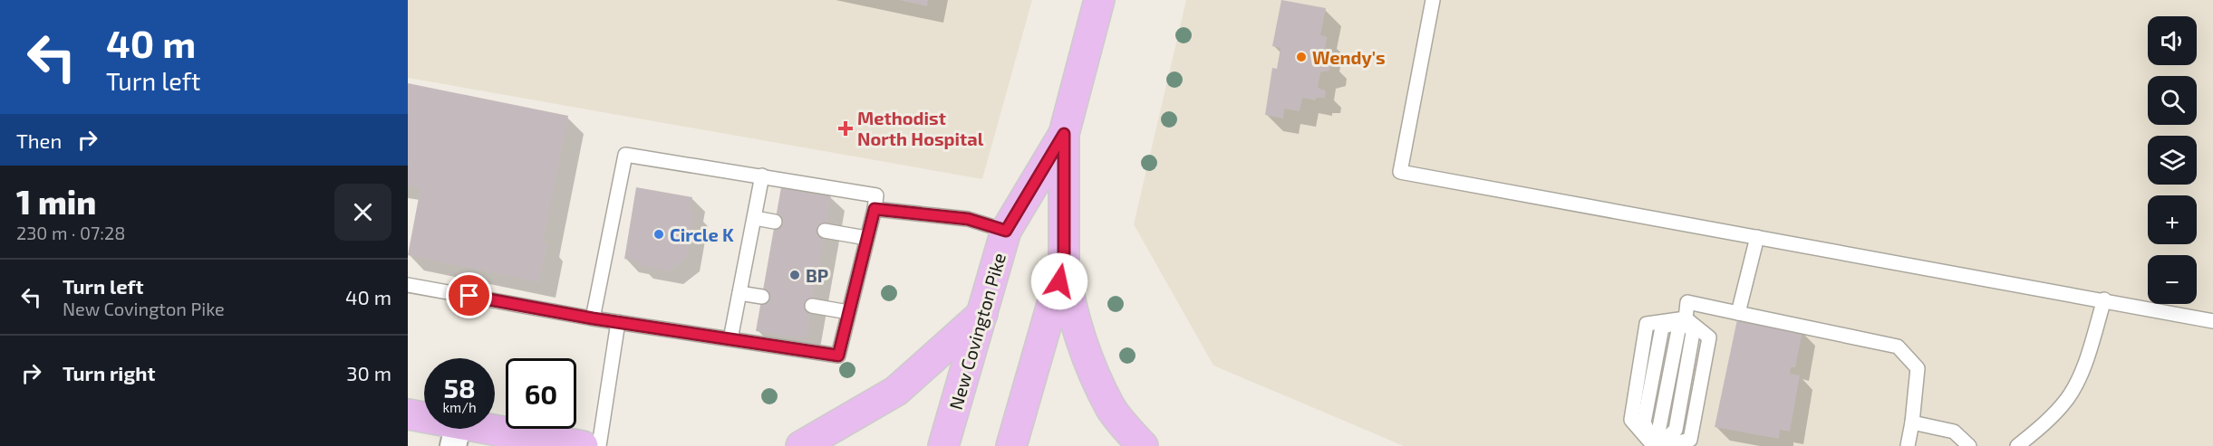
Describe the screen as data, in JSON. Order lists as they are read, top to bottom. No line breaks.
{"streets":{"main road":["New Covington Pike"]},"places":{"other":["Wendy's","Circle K","BP"],"health":["Methodist North Hospital"]},"page":{"turn":["40 m","Turn left"],"map_buttons":["+","−"],"then":"Then","heading":["1 min","230 m · 07:28"],"list":[{"name":"Turn left","note":"New Covington Pike","value":"40 m"},{"name":"Turn right","value":"30 m"}],"speed":"58 km/h","limit":"60"}}
